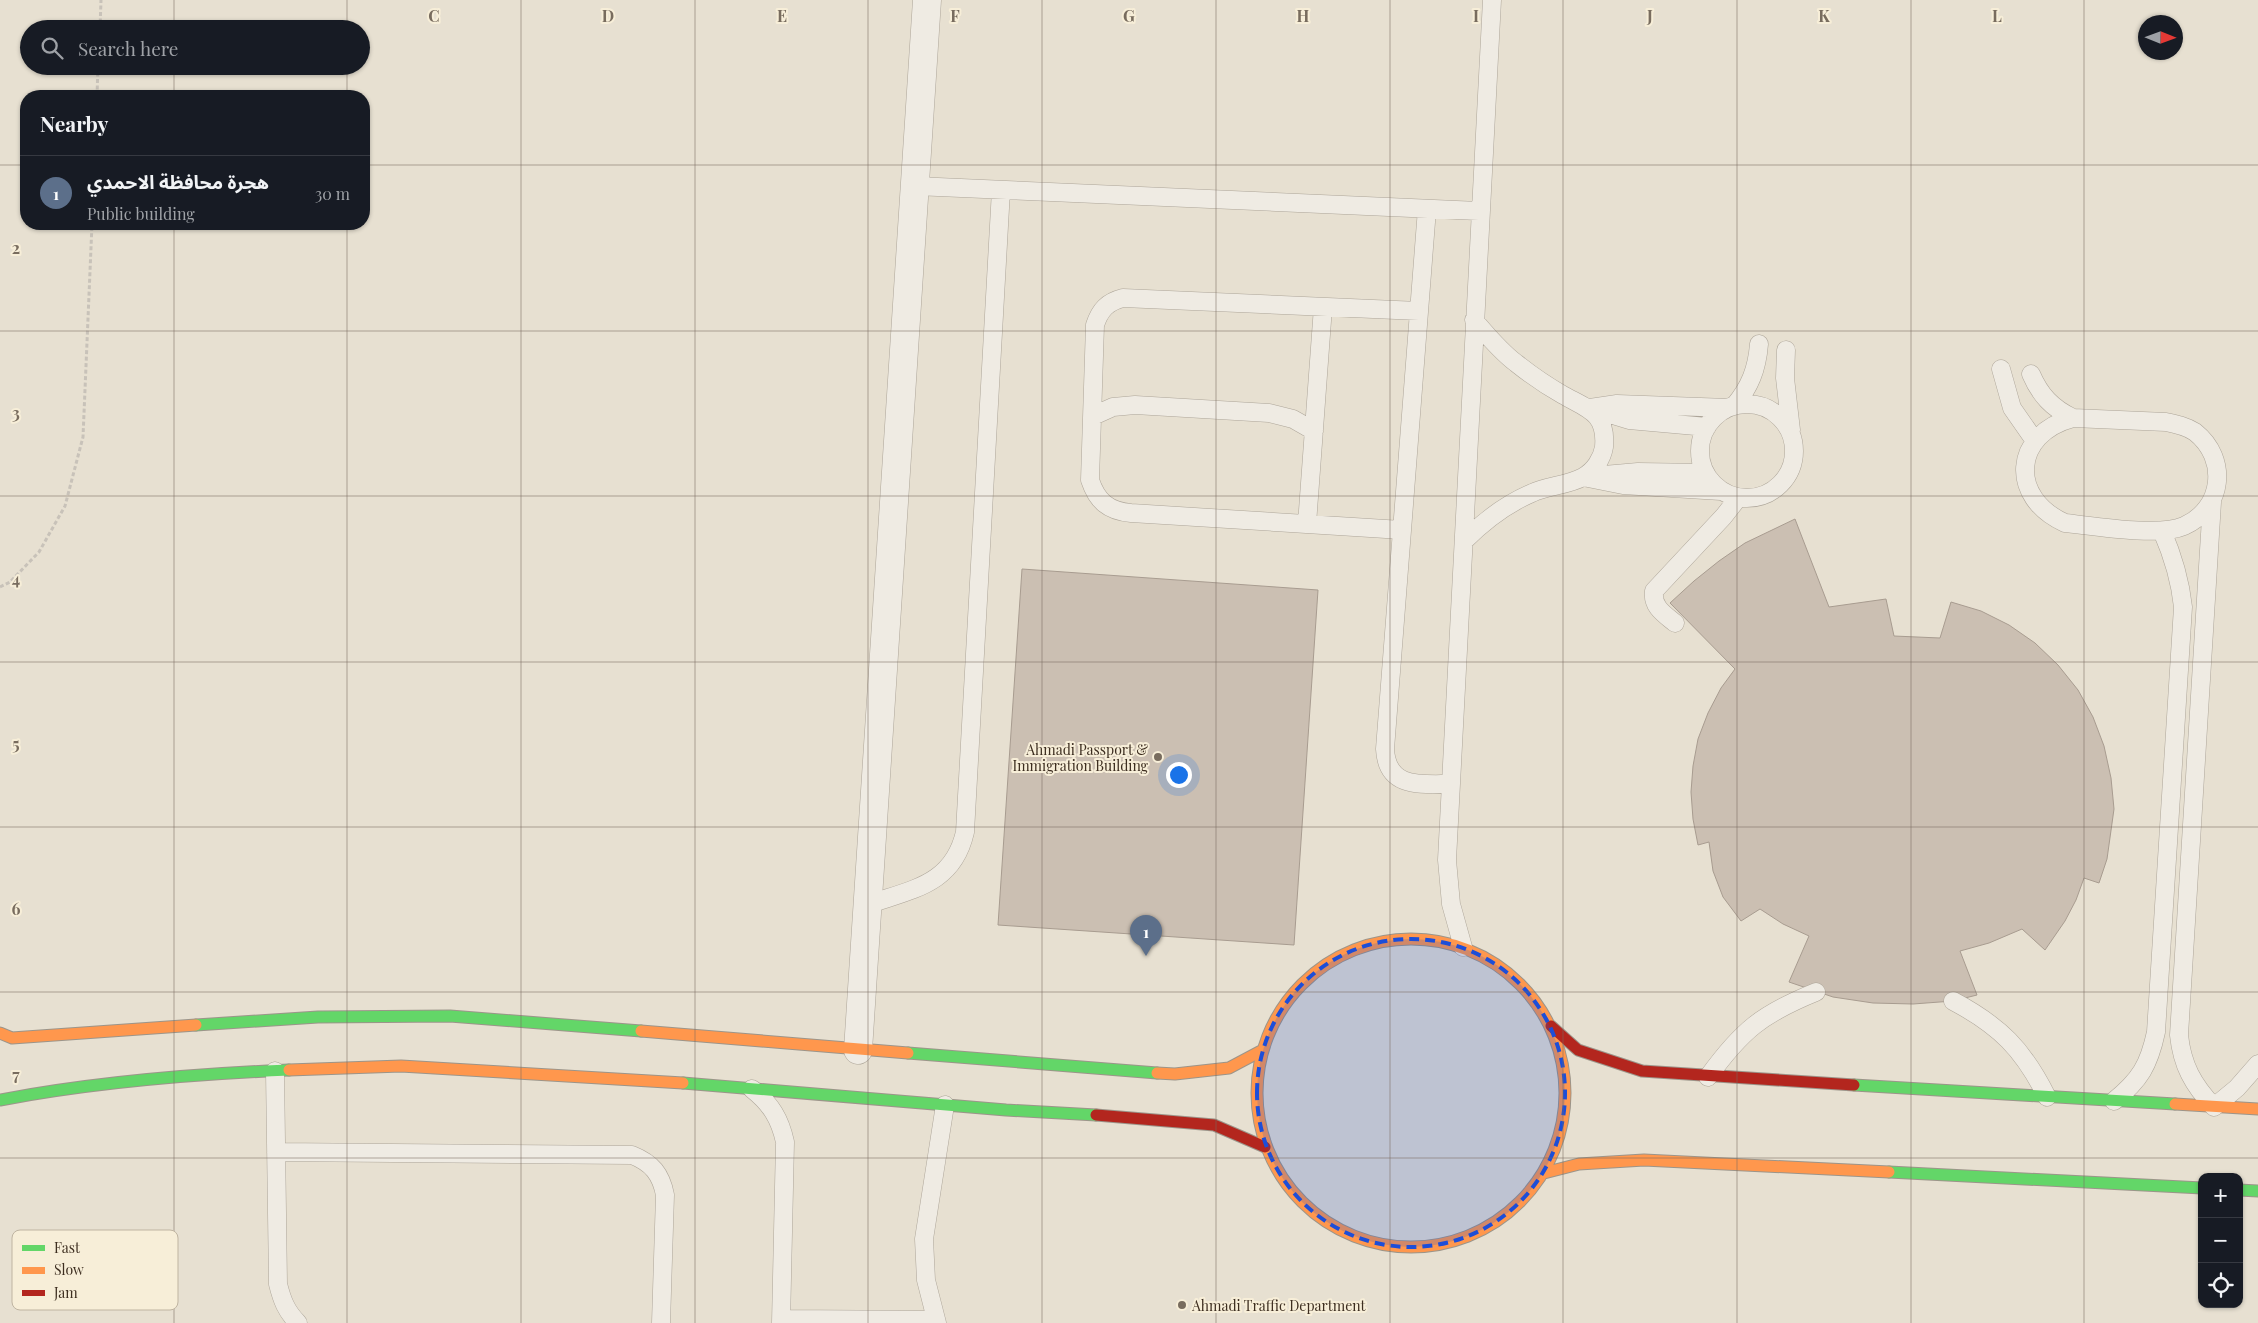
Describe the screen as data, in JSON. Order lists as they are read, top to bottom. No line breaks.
{"places":["Ahmadi Passport & Immigration Building","Ahmadi Traffic Department"],"legend":["Fast","Slow","Jam"],"north":"right","page":{"search":"Search here","heading":"Nearby","list":[{"mark":"1","name":"هجرة محافظة الاحمدي","note":"Public building","value":"30 m"}],"pins":"1","map_buttons":["+","−"]},"grid":{"columns":["C","D","E","F","G","H","I","J","K","L"],"rows":["2","3","4","5","6","7"]}}
